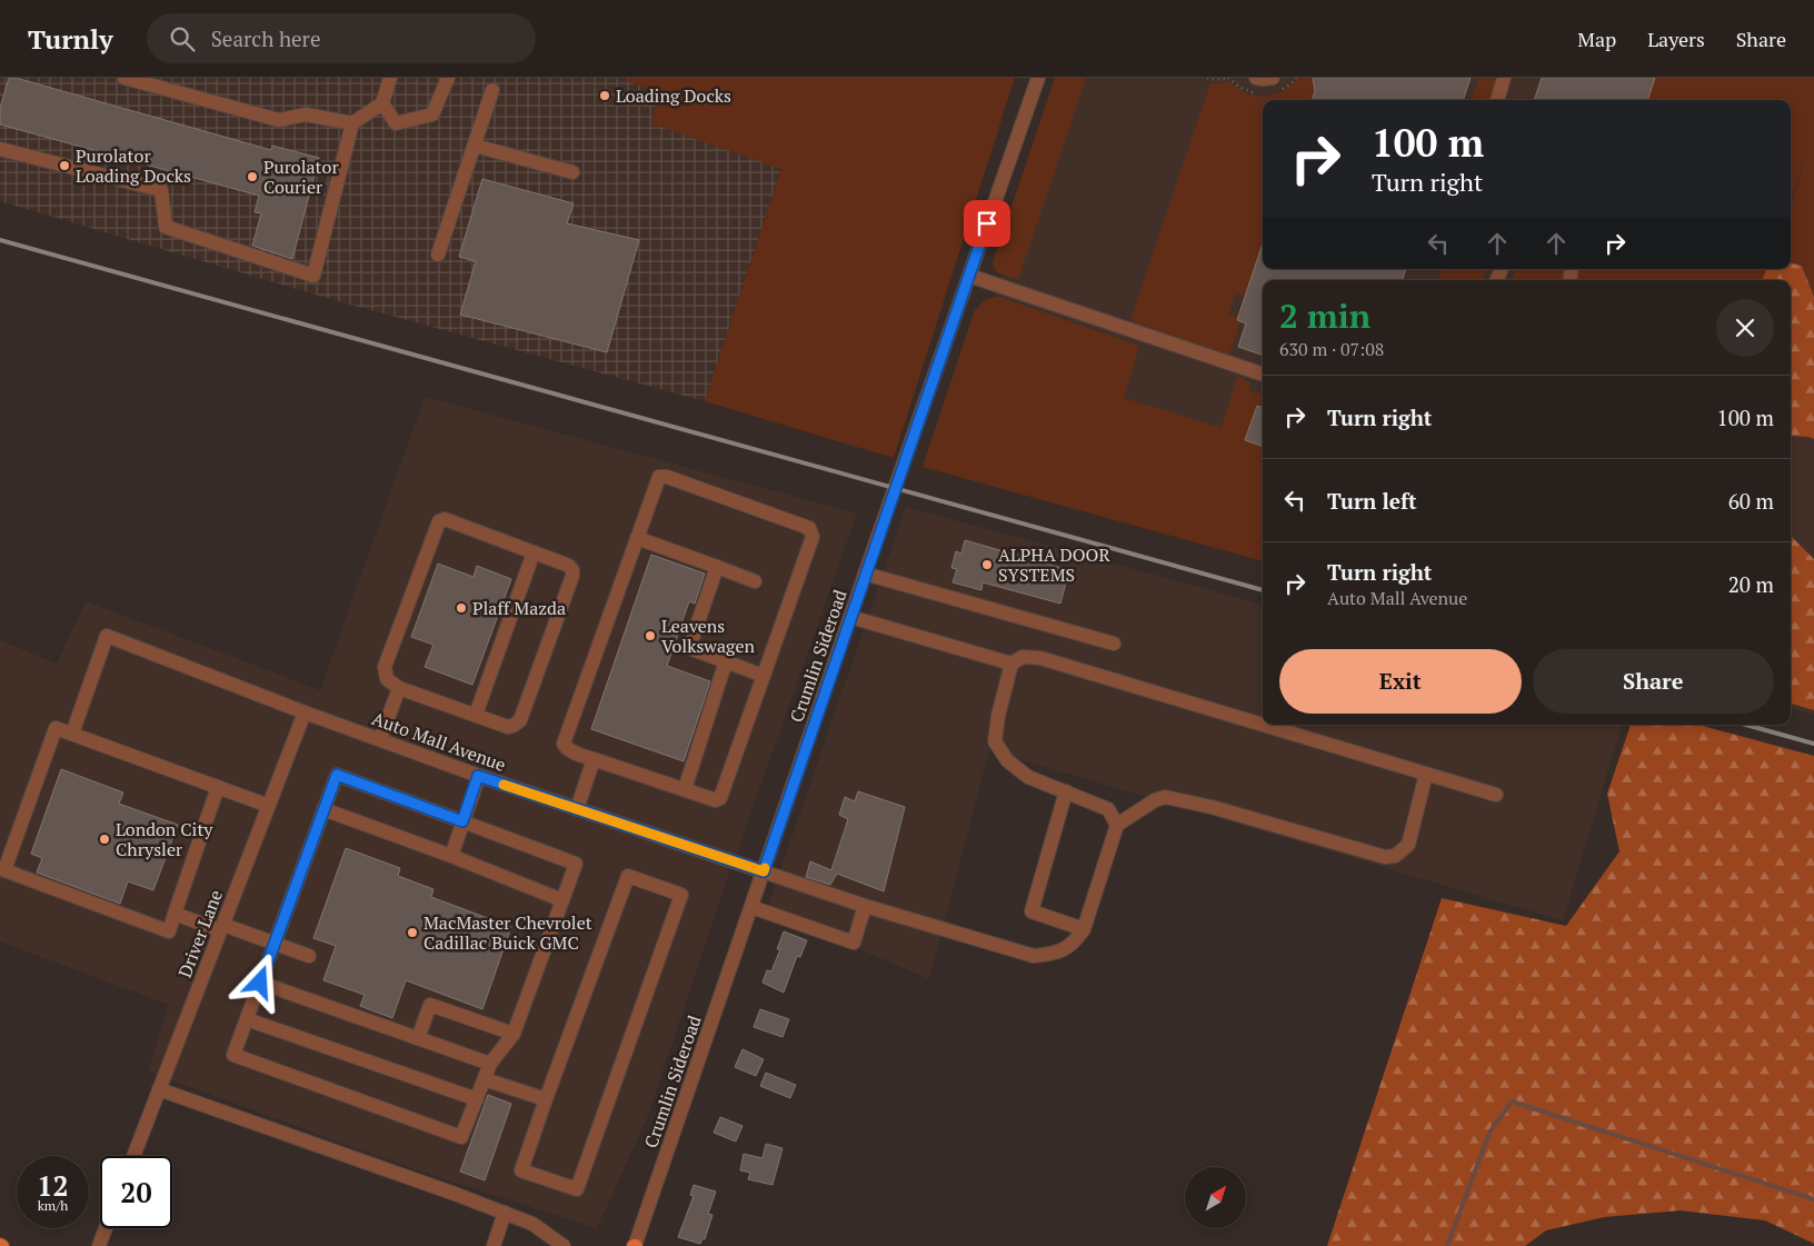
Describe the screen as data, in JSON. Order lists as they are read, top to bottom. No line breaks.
{"streets":{"street":["Crumlin Sideroad","Auto Mall Avenue","Driver Lane"]},"crossings":[["Crumlin Sideroad","Auto Mall Avenue"],["Auto Mall Avenue","Driver Lane"]],"places":["Loading Docks","Purolator Loading Docks","Purolator Courier","ALPHA DOOR SYSTEMS","Plaff Mazda","Leavens Volkswagen","London City Chrysler","MacMaster Chevrolet Cadillac Buick GMC"],"north":"top right","page":{"header":"Turnly","search":"Search here","nav":["Map","Layers","Share"],"turn":["100 m","Turn right"],"heading":["2 min","630 m · 07:08"],"list":[{"name":"Turn right","value":"100 m"},{"name":"Turn left","value":"60 m"},{"name":"Turn right","note":"Auto Mall Avenue","value":"20 m"}],"buttons":["Exit","Share"],"speed":"12 km/h","limit":"20"}}
